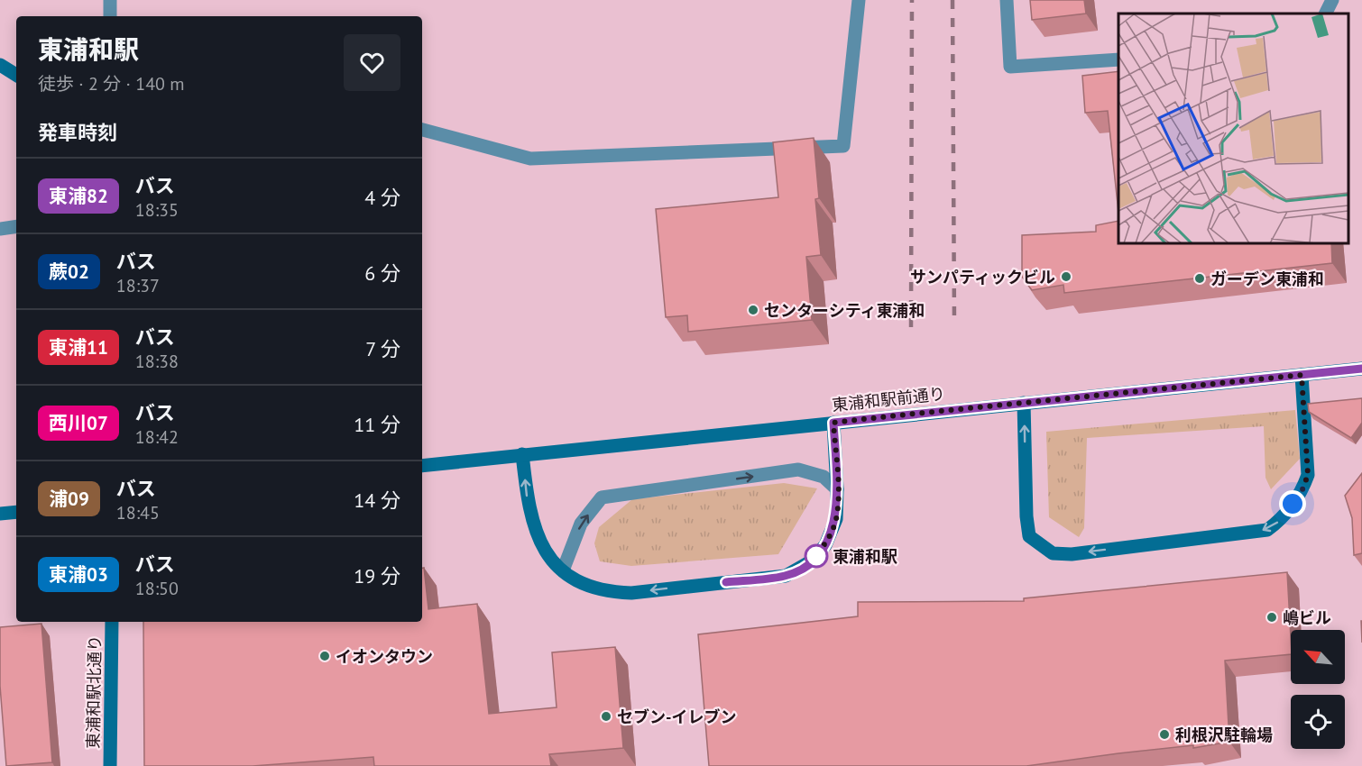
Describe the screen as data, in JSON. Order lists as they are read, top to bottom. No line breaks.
{"streets":{"street":["東浦和駅前通り","東浦和駅北通り"]},"places":["サンパティックビル","ガーデン東浦和","センターシティ東浦和","東浦和駅","嶋ビル","イオンタウン","セブン-イレブン","利根沢駐輪場"],"lines":["bus line 東浦82"],"north":"top left","page":{"heading":[["東浦和駅","徒歩 · 2 分 · 140 m"],"発車時刻"],"list":[{"mark":"東浦82","name":"バス","note":"18:35","value":"4 分"},{"mark":"蕨02","name":"バス","note":"18:37","value":"6 分"},{"mark":"東浦11","name":"バス","note":"18:38","value":"7 分"},{"mark":"西川07","name":"バス","note":"18:42","value":"11 分"},{"mark":"浦09","name":"バス","note":"18:45","value":"14 分"},{"mark":"東浦03","name":"バス","note":"18:50","value":"19 分"}]}}
